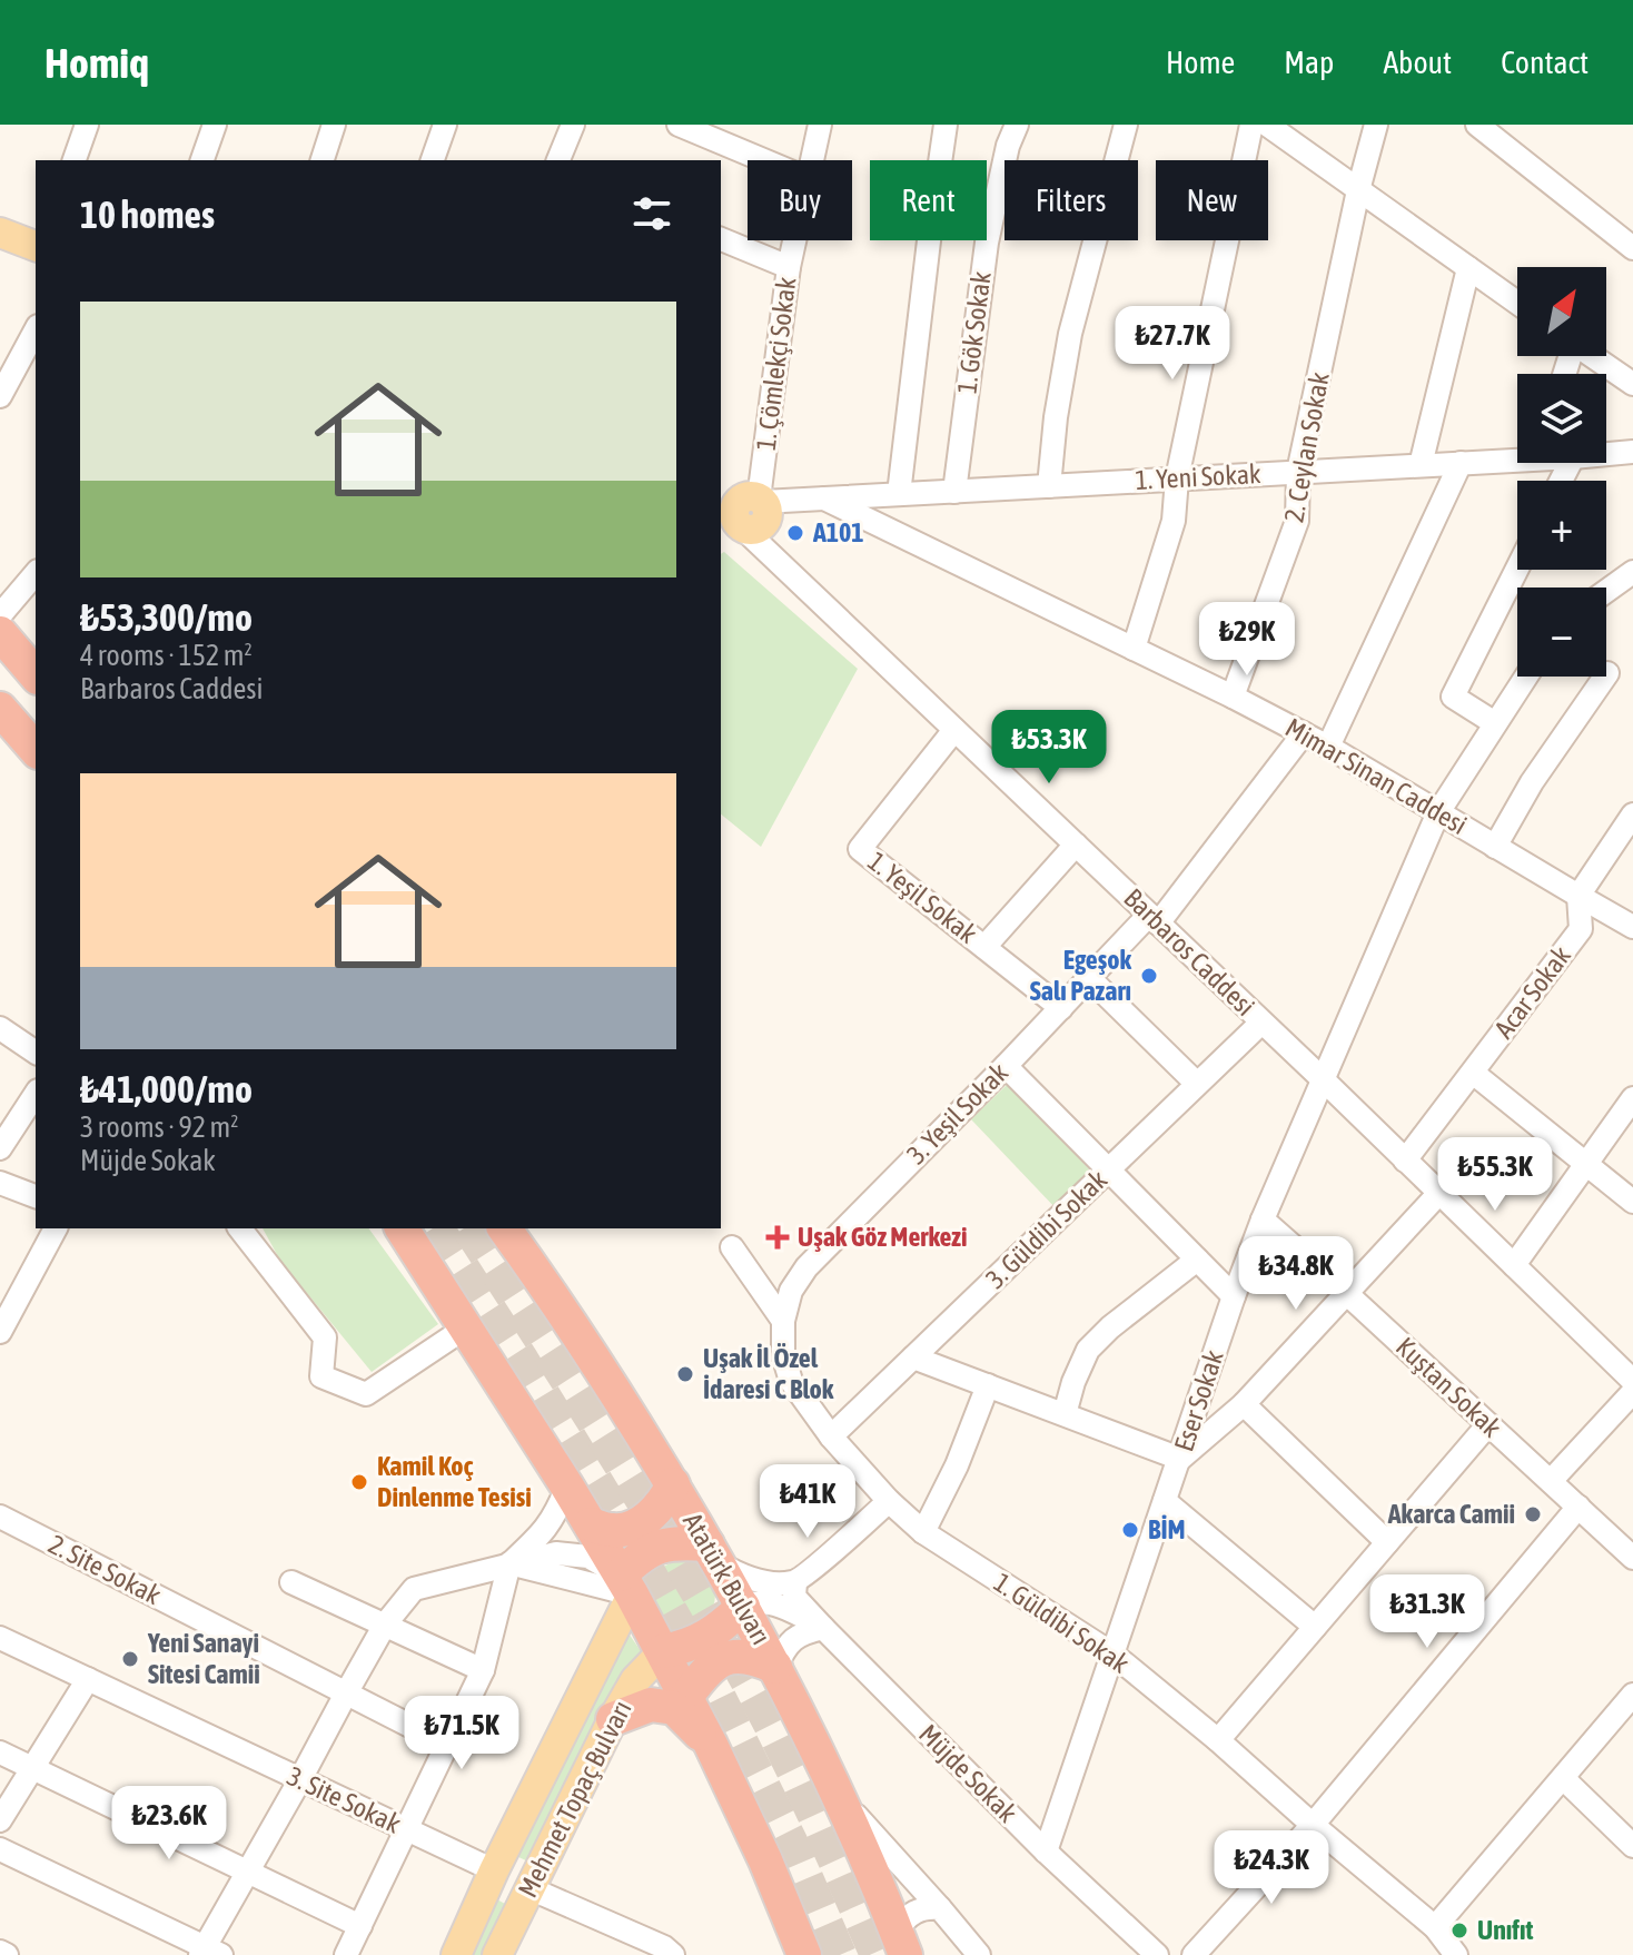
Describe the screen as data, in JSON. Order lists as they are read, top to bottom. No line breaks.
{"streets":{"highway":["Atatürk Bulvarı"],"main road":["Mehmet Topaç Bulvarı"],"street":["1. Gök Sokak","1. Çömlekçi Sokak","2. Ceylan Sokak","1. Yeni Sokak","Mimar Sinan Caddesi","1. Yeşil Sokak","Barbaros Caddesi","Acar Sokak","3. Yeşil Sokak","3. Güldibi Sokak","Kuştan Sokak","Eser Sokak","2. Site Sokak","1. Güldibi Sokak","Müjde Sokak","3. Site Sokak"]},"crossings":[["1. Gök Sokak","1. Yeni Sokak"],["1. Çömlekçi Sokak","1. Yeni Sokak"],["1. Çömlekçi Sokak","Barbaros Caddesi"],["2. Ceylan Sokak","1. Yeni Sokak"],["2. Ceylan Sokak","Mimar Sinan Caddesi"],["1. Yeni Sokak","Mimar Sinan Caddesi"],["1. Yeni Sokak","Barbaros Caddesi"],["Mimar Sinan Caddesi","Acar Sokak"],["Mimar Sinan Caddesi","3. Yeşil Sokak"],["Mimar Sinan Caddesi","Eser Sokak"],["1. Yeşil Sokak","Barbaros Caddesi"],["1. Yeşil Sokak","3. Yeşil Sokak"],["Barbaros Caddesi","Acar Sokak"],["Barbaros Caddesi","3. Yeşil Sokak"],["Barbaros Caddesi","3. Güldibi Sokak"],["Barbaros Caddesi","Eser Sokak"],["3. Yeşil Sokak","1. Güldibi Sokak"],["3. Güldibi Sokak","1. Güldibi Sokak"],["Kuştan Sokak","Eser Sokak"],["Eser Sokak","1. Güldibi Sokak"],["Eser Sokak","Müjde Sokak"],["Atatürk Bulvarı","Mehmet Topaç Bulvarı"],["Mehmet Topaç Bulvarı","3. Site Sokak"]],"places":{"other":["A101","Egeşok Salı Pazarı","Uşak İl Özel İdaresi C Blok","Kamil Koç Dinlenme Tesisi","Akarca Camii","BİM","Yeni Sanayi Sitesi Camii","Unıfıt"],"health":["Uşak Göz Merkezi"]},"north":"top right","page":{"header":"Homiq","nav":["Home","Map","About","Contact"],"chip":["Buy","Rent","Filters","New"],"heading":"10 homes","map_buttons":["+","−"],"list":[{"name":"₺53,300/mo","note":"4 rooms · 152 m² · Barbaros Caddesi"},{"name":"₺41,000/mo","note":"3 rooms · 92 m² · Müjde Sokak"}],"price":["₺27.7K","₺29K","₺53.3K","₺55.3K","₺34.8K","₺41K","₺31.3K","₺71.5K","₺23.6K","₺24.3K"]}}
